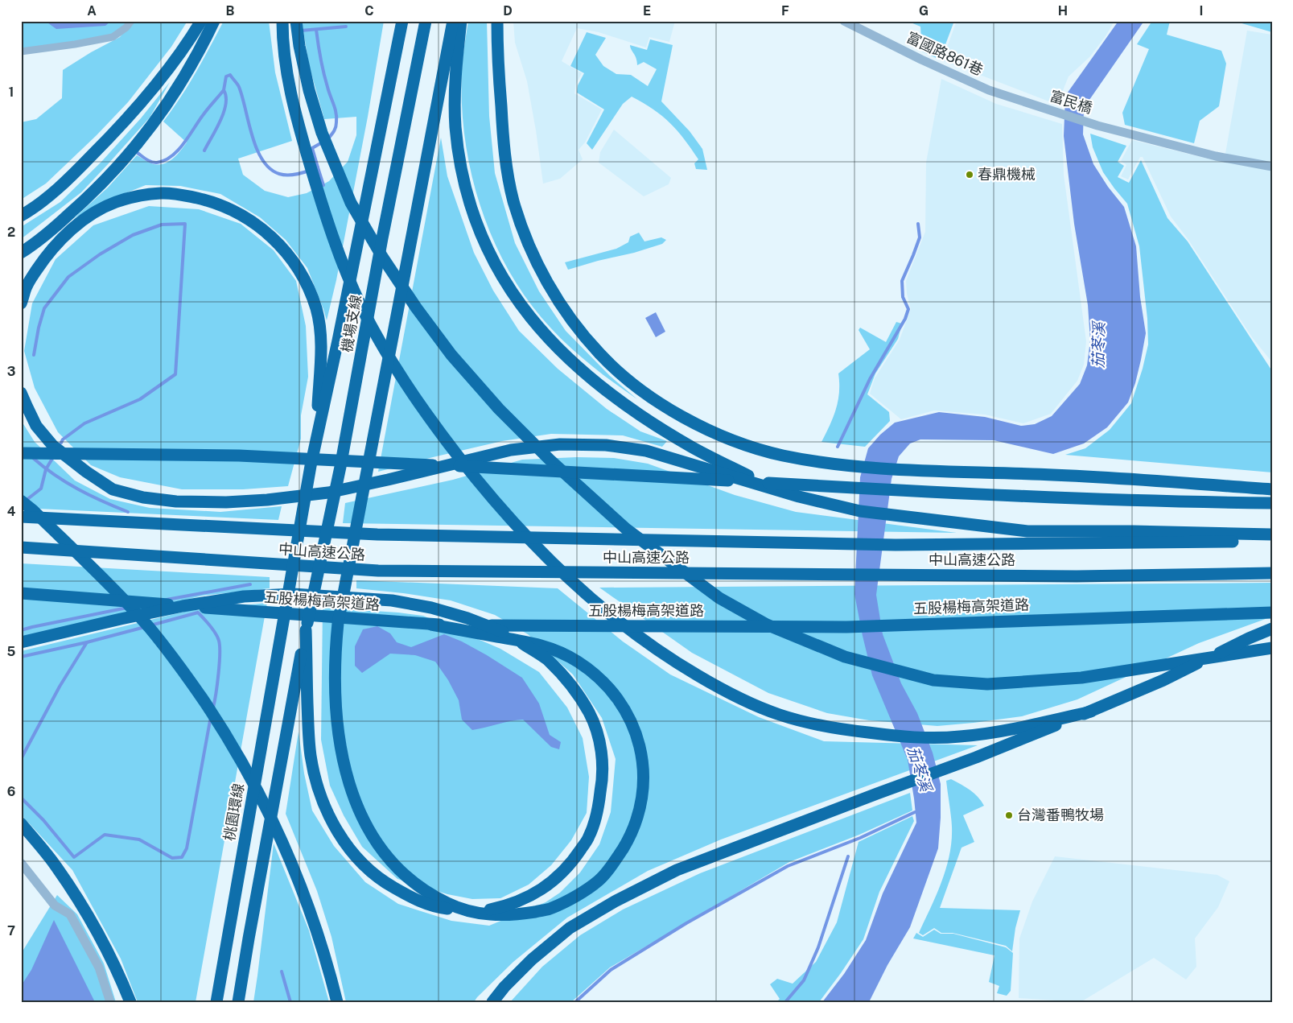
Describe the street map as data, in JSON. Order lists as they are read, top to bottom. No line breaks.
{"streets":{"highway":["機場支線","中山高速公路","五股楊梅高架道路","桃園環線"],"street":["富國路861巷","富民橋"]},"crossings":[["富國路861巷","富民橋"],["機場支線","桃園環線"]],"water":["茄苳溪"],"places":["春鼎機械","台灣番鴨牧場"],"grid":{"columns":["A","B","C","D","E","F","G","H","I"],"rows":["1","2","3","4","5","6","7"]}}
